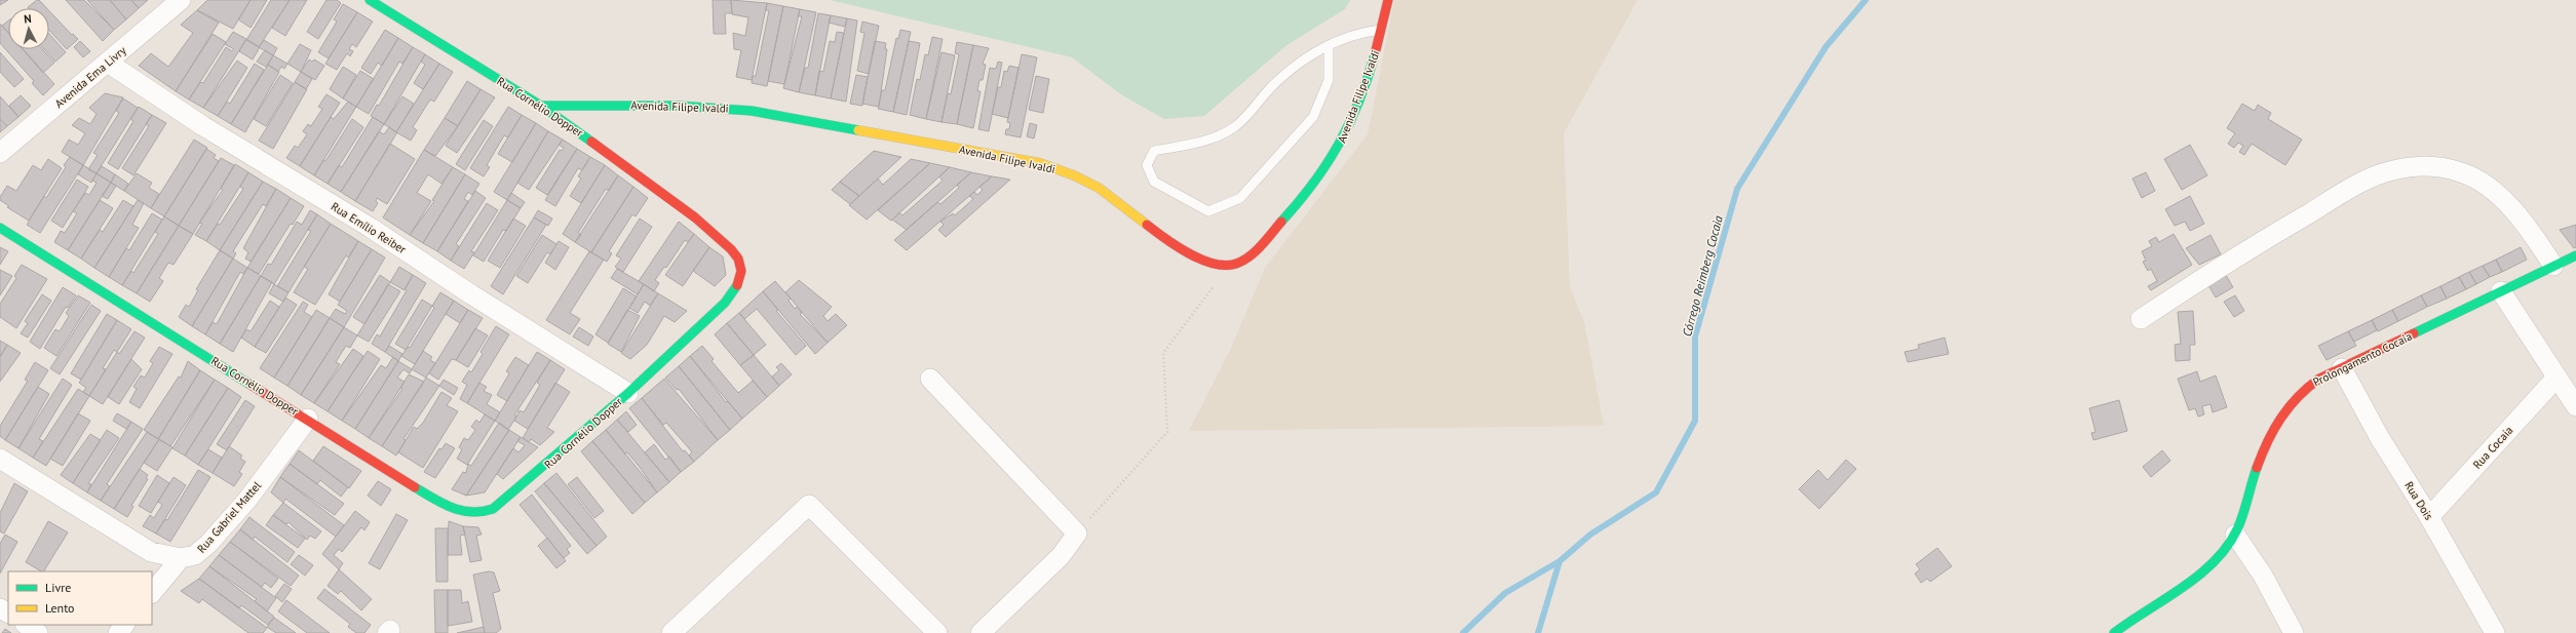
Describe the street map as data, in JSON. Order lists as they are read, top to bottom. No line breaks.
{"streets":{"street":["Avenida Ema Livry","Avenida Filipe Ivaldi","Rua Cornélio Dopper","Rua Emílio Reiber","Prolongamento Cocaia","Rua Cocaia","Rua Dois","Rua Gabriel Mattel"]},"crossings":[["Avenida Ema Livry","Rua Emílio Reiber"],["Avenida Filipe Ivaldi","Rua Cornélio Dopper"],["Rua Cornélio Dopper","Rua Emílio Reiber"],["Rua Cornélio Dopper","Rua Gabriel Mattel"],["Prolongamento Cocaia","Rua Dois"],["Rua Cocaia","Rua Dois"]],"water":["Córrego Reimberg Cocaia"],"legend":["Livre","Lento"],"north":"top"}
